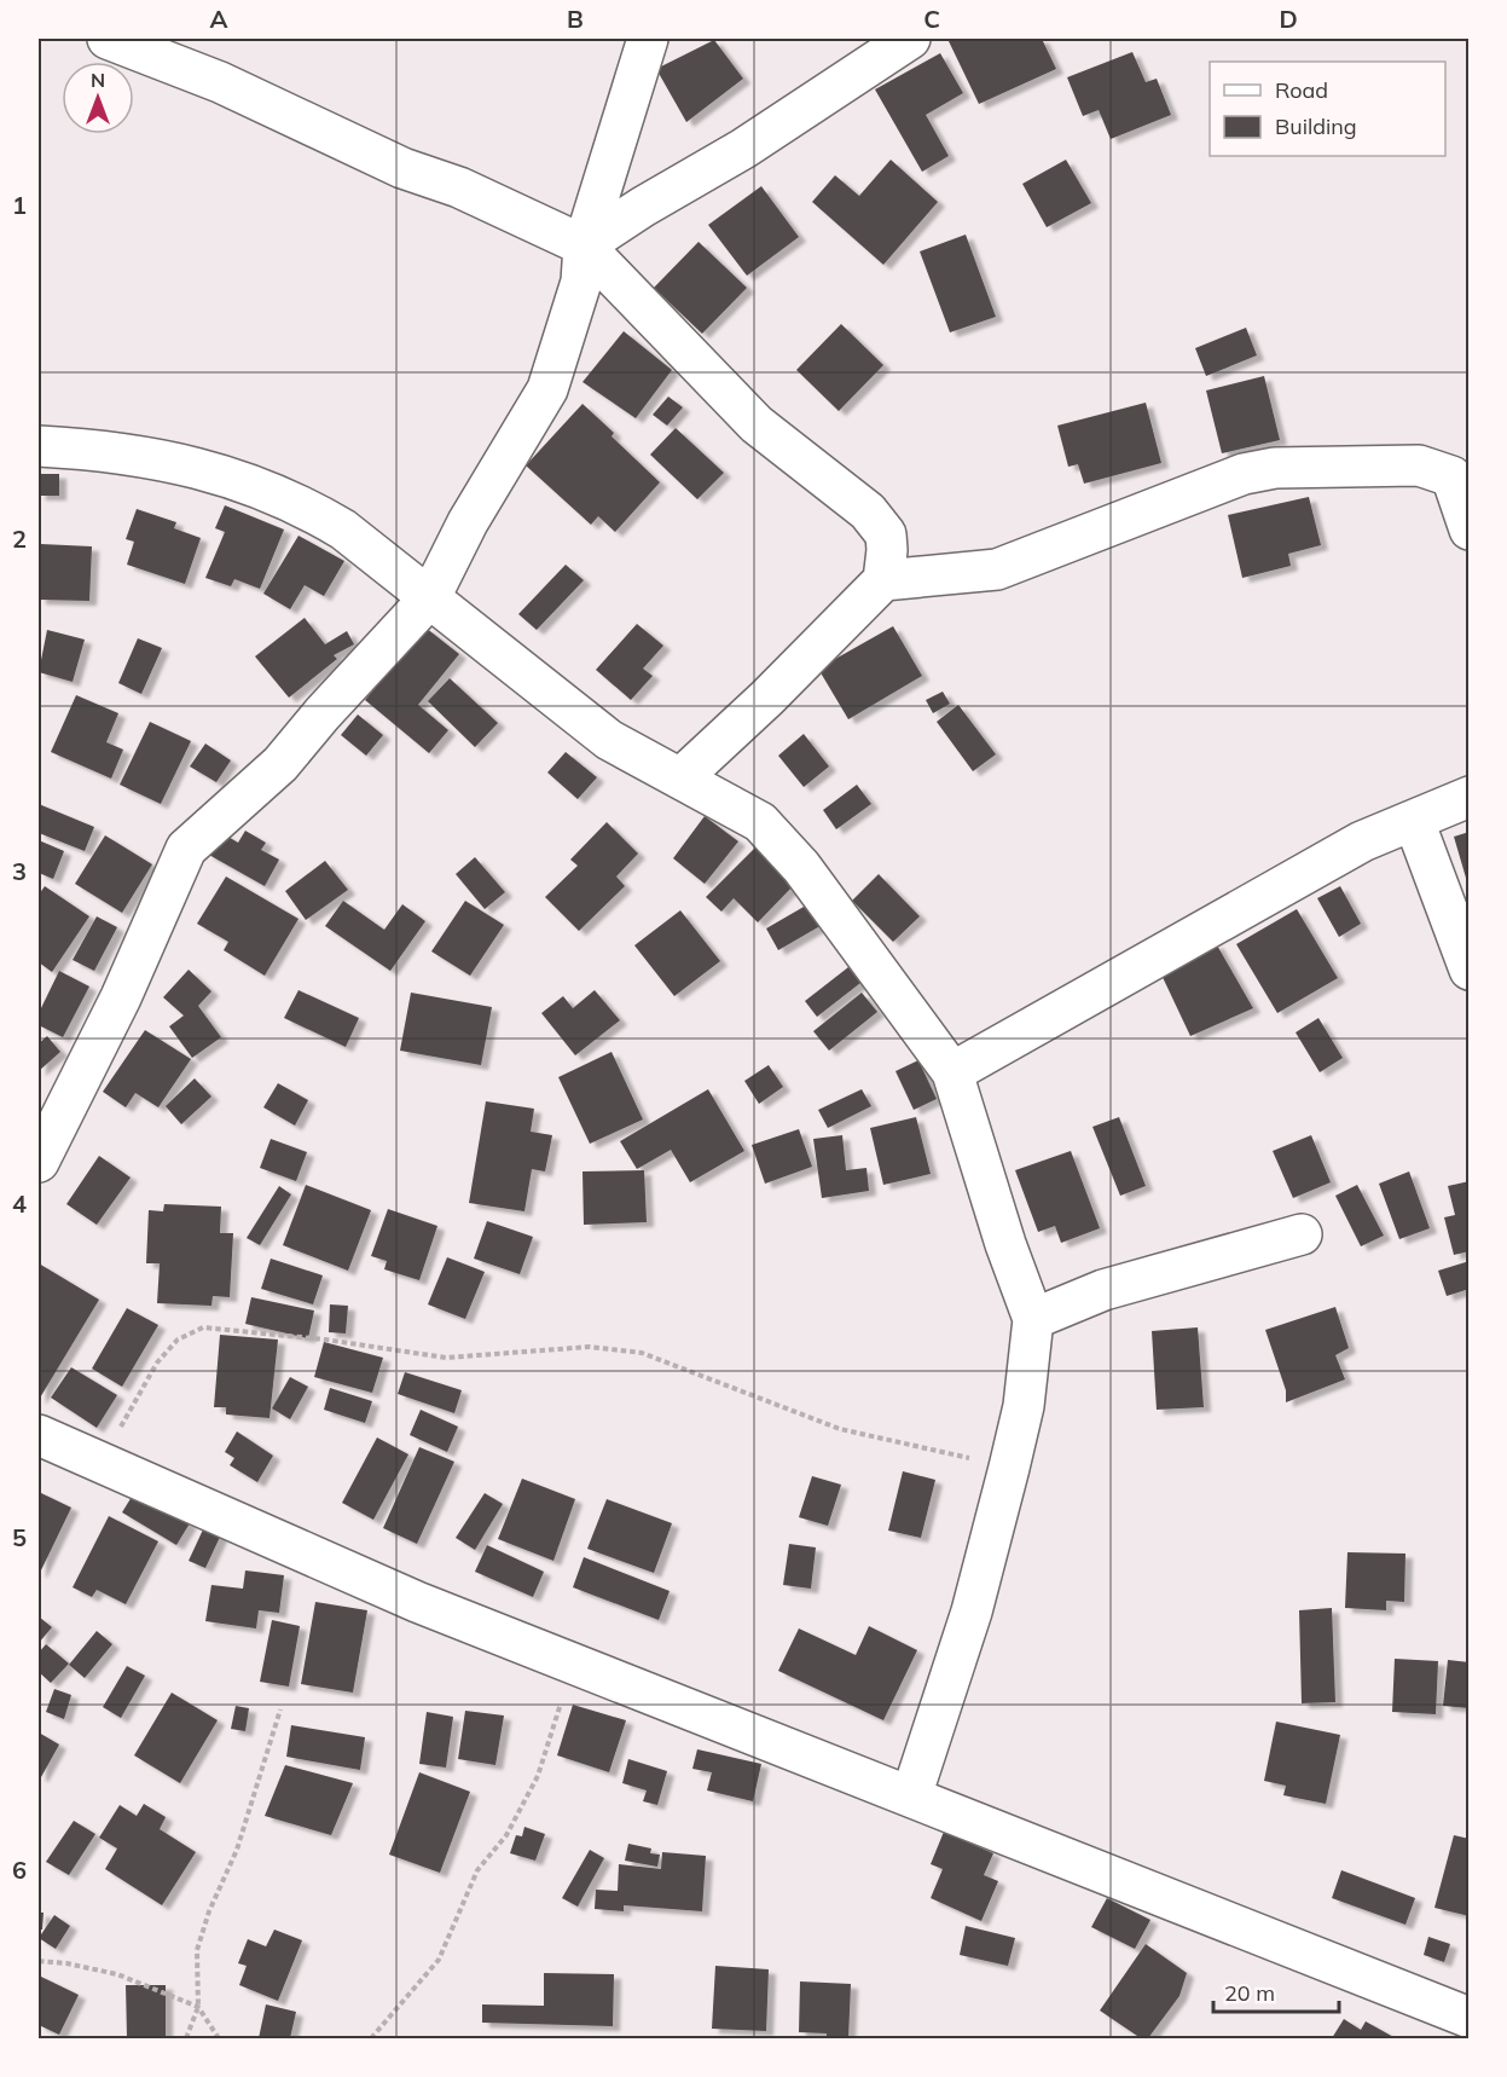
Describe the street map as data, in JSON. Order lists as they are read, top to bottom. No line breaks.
{"legend":["Road","Building"],"scale_bar":"20 m","north":"top","grid":{"columns":["A","B","C","D"],"rows":["1","2","3","4","5","6"]}}
